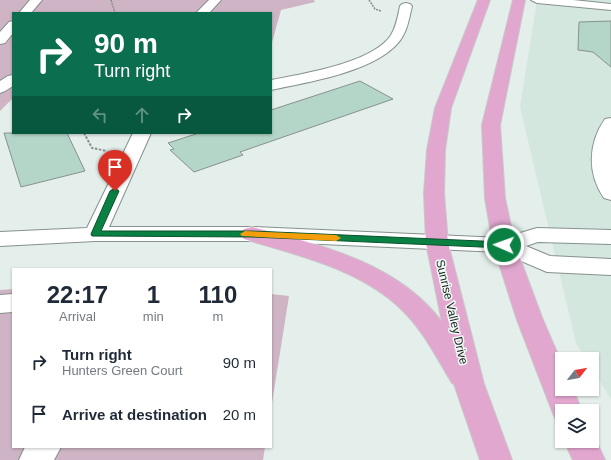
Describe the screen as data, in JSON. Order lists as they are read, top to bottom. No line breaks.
{"streets":{"main road":["Sunrise Valley Drive"]},"north":"top right","page":{"turn":["90 m","Turn right"],"eta":["22:17","Arrival","1","min","110","m"],"list":[{"name":"Turn right","note":"Hunters Green Court","value":"90 m"},{"name":"Arrive at destination","value":"20 m"}]}}
